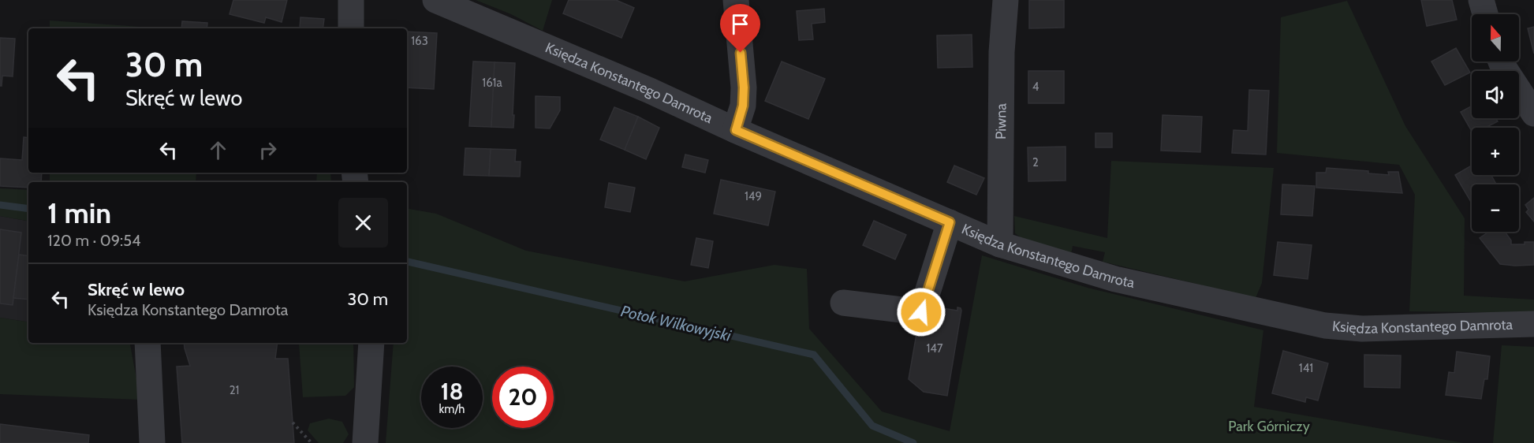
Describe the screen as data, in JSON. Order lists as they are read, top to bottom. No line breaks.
{"streets":{"street":["Księdza Konstantego Damrota","Piwna"]},"crossings":[["Księdza Konstantego Damrota","Piwna"]],"water":["Potok Wilkowyjski"],"parks":["Park Górniczy"],"house_numbers":["163","161a","4","2","149","147","141","21"],"north":"top","page":{"map_buttons":["+","−"],"turn":["30 m","Skręć w lewo"],"heading":["1 min","120 m · 09:54"],"list":[{"name":"Skręć w lewo","note":"Księdza Konstantego Damrota","value":"30 m"}],"speed":"18 km/h","limit":"20"}}
